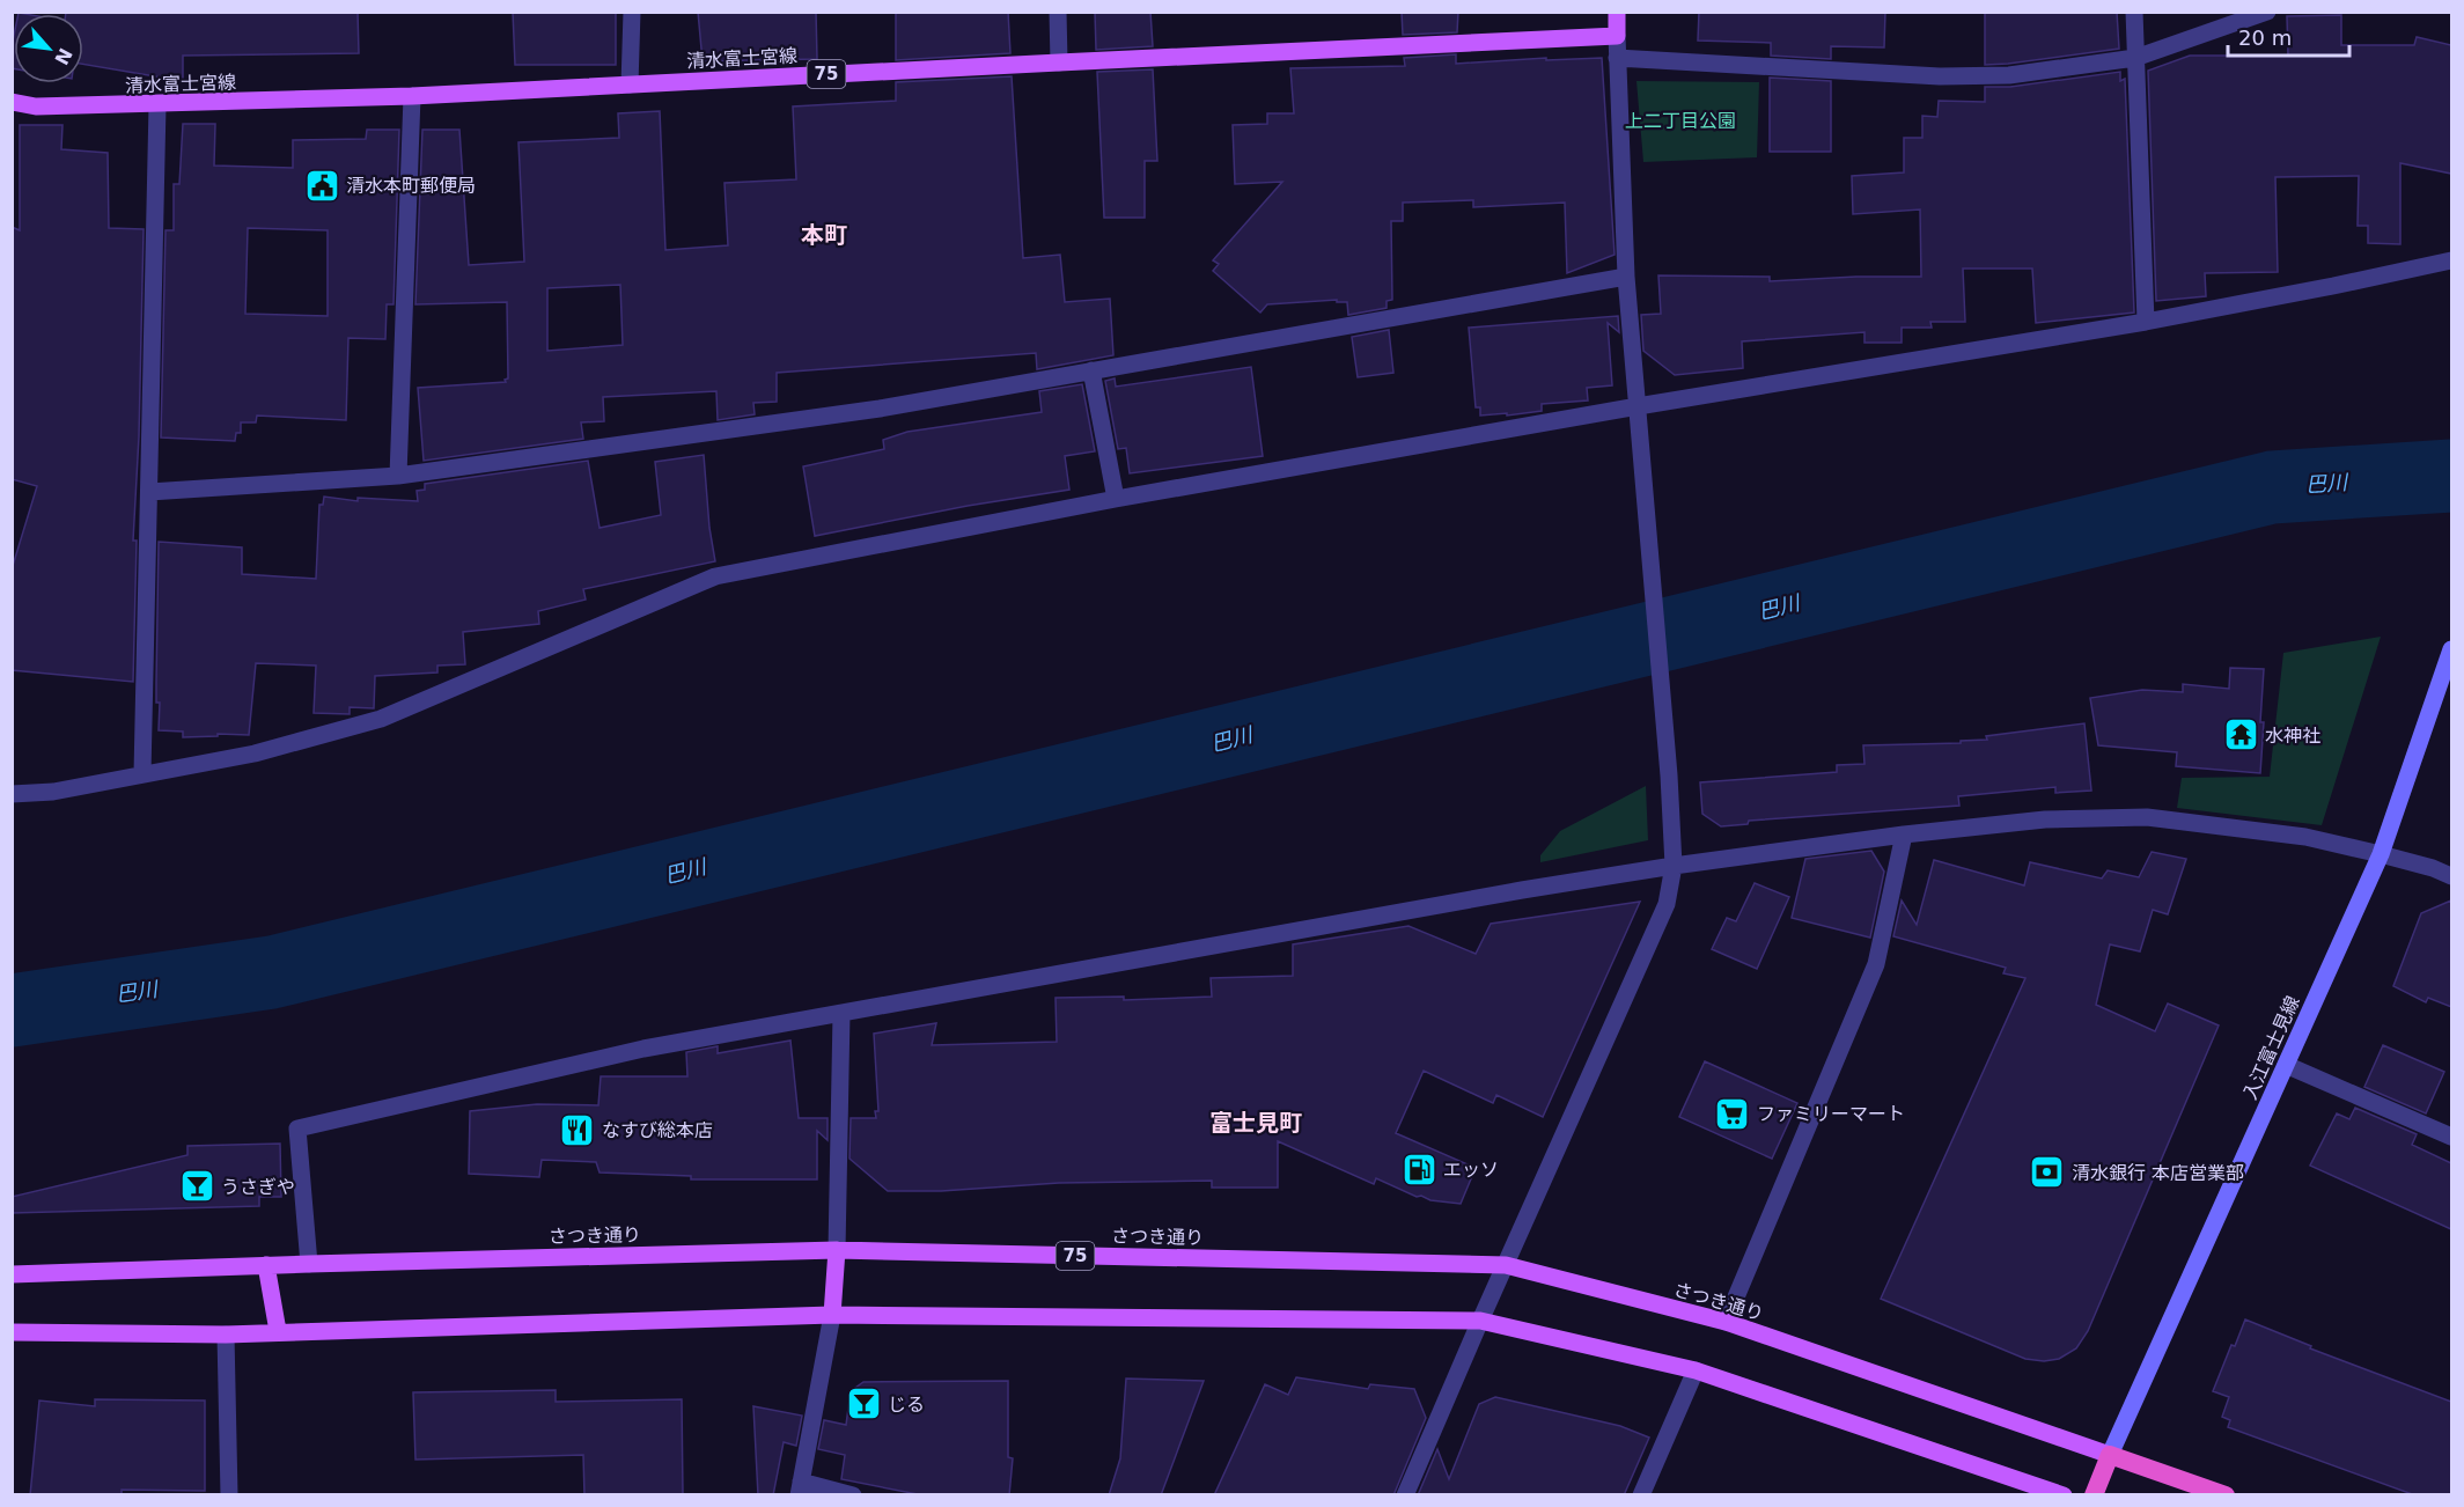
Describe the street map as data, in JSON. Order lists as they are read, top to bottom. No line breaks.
{"streets":{"highway":["さつき通り"],"main road":["清水富士宮線","75","入江富士見線"]},"crossings":[["入江富士見線","さつき通り"]],"districts":["本町","富士見町"],"water":["巴川"],"parks":["上二丁目公園"],"places":{"public building":["清水本町郵便局"],"temple":["水神社"],"supermarket":["ファミリーマート"],"restaurant":["なすび総本店"],"fuel station":["エッソ"],"bank":["清水銀行 本店営業部"],"bar":["うさぎや","じる"]},"scale_bar":"20 m","north":"bottom right"}
